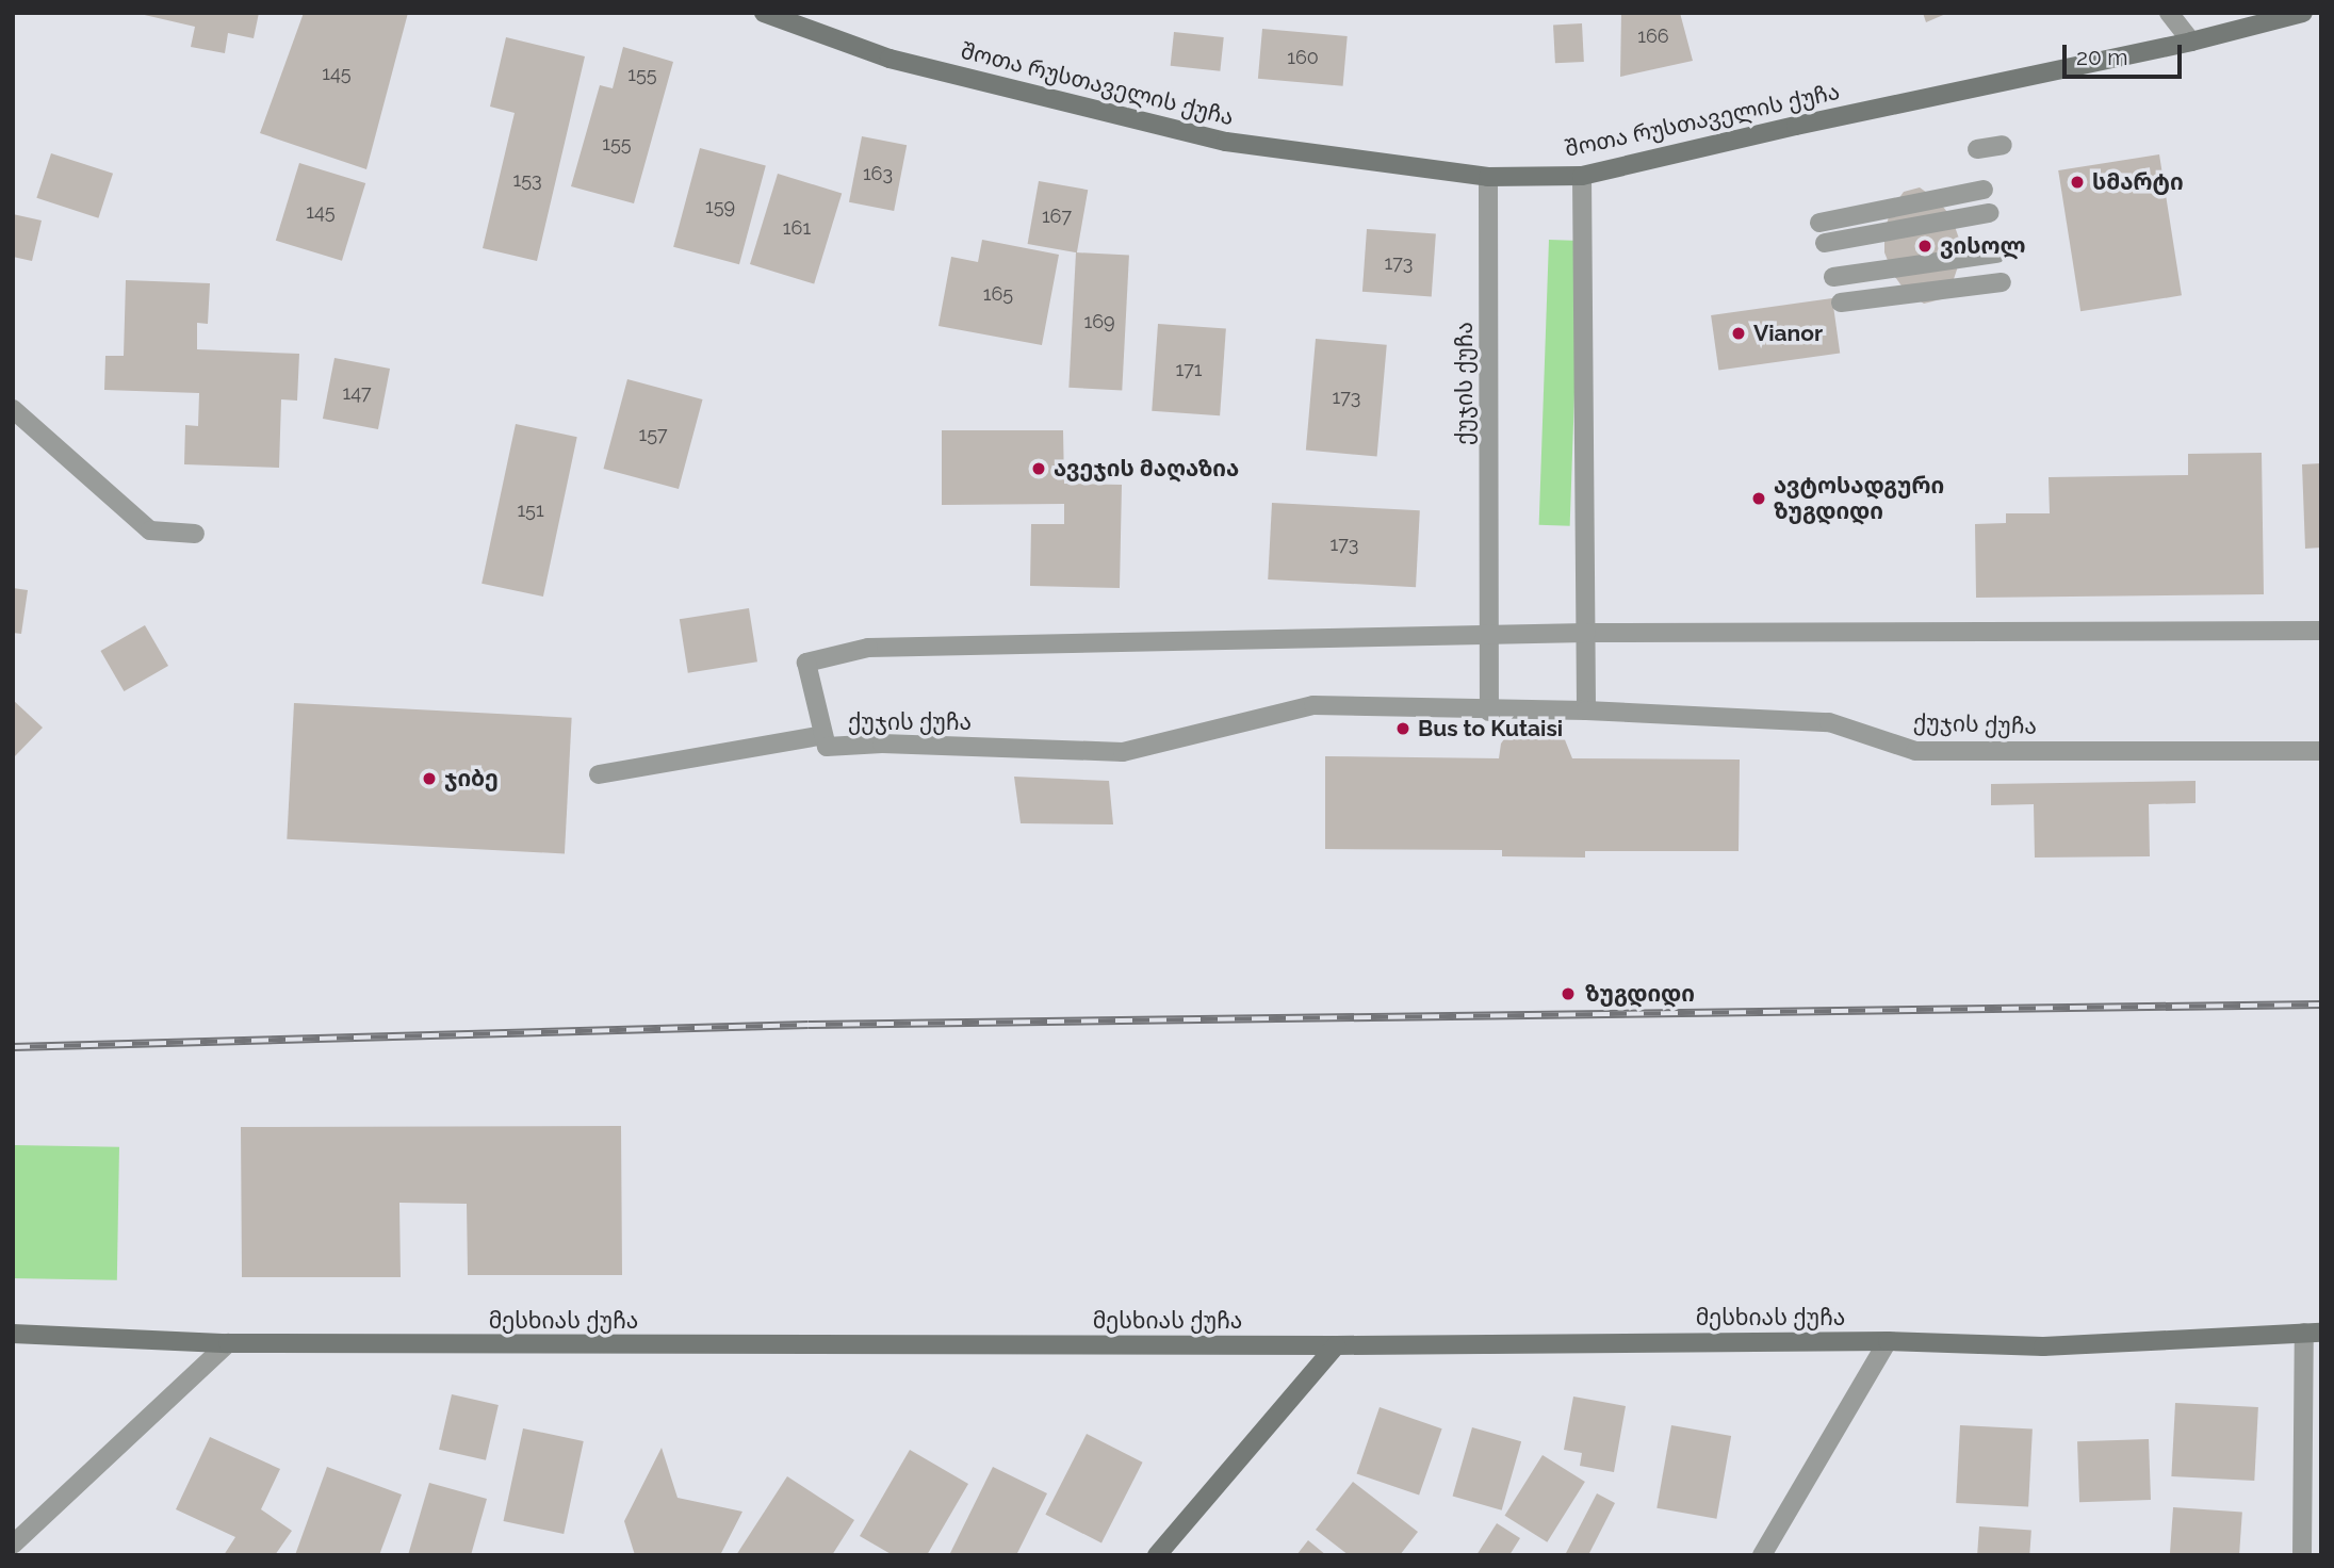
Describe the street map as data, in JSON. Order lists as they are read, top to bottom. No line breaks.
{"streets":{"street":["შოთა რუსთაველის ქუჩა","ქუჯის ქუჩა","მესხიას ქუჩა"]},"crossings":[["შოთა რუსთაველის ქუჩა","ქუჯის ქუჩა"]],"places":["სმარტი","ვისოლ","Vianor","ავეჯის მაღაზია","ავტოსადგური ზუგდიდი","Bus to Kutaisi","ჯიბე","ზუგდიდი"],"house_numbers":["166","160","145","155","155","163","153","159","145","167","161","173","165","169","171","147","173","157","151","173"],"scale_bar":"20 m"}
